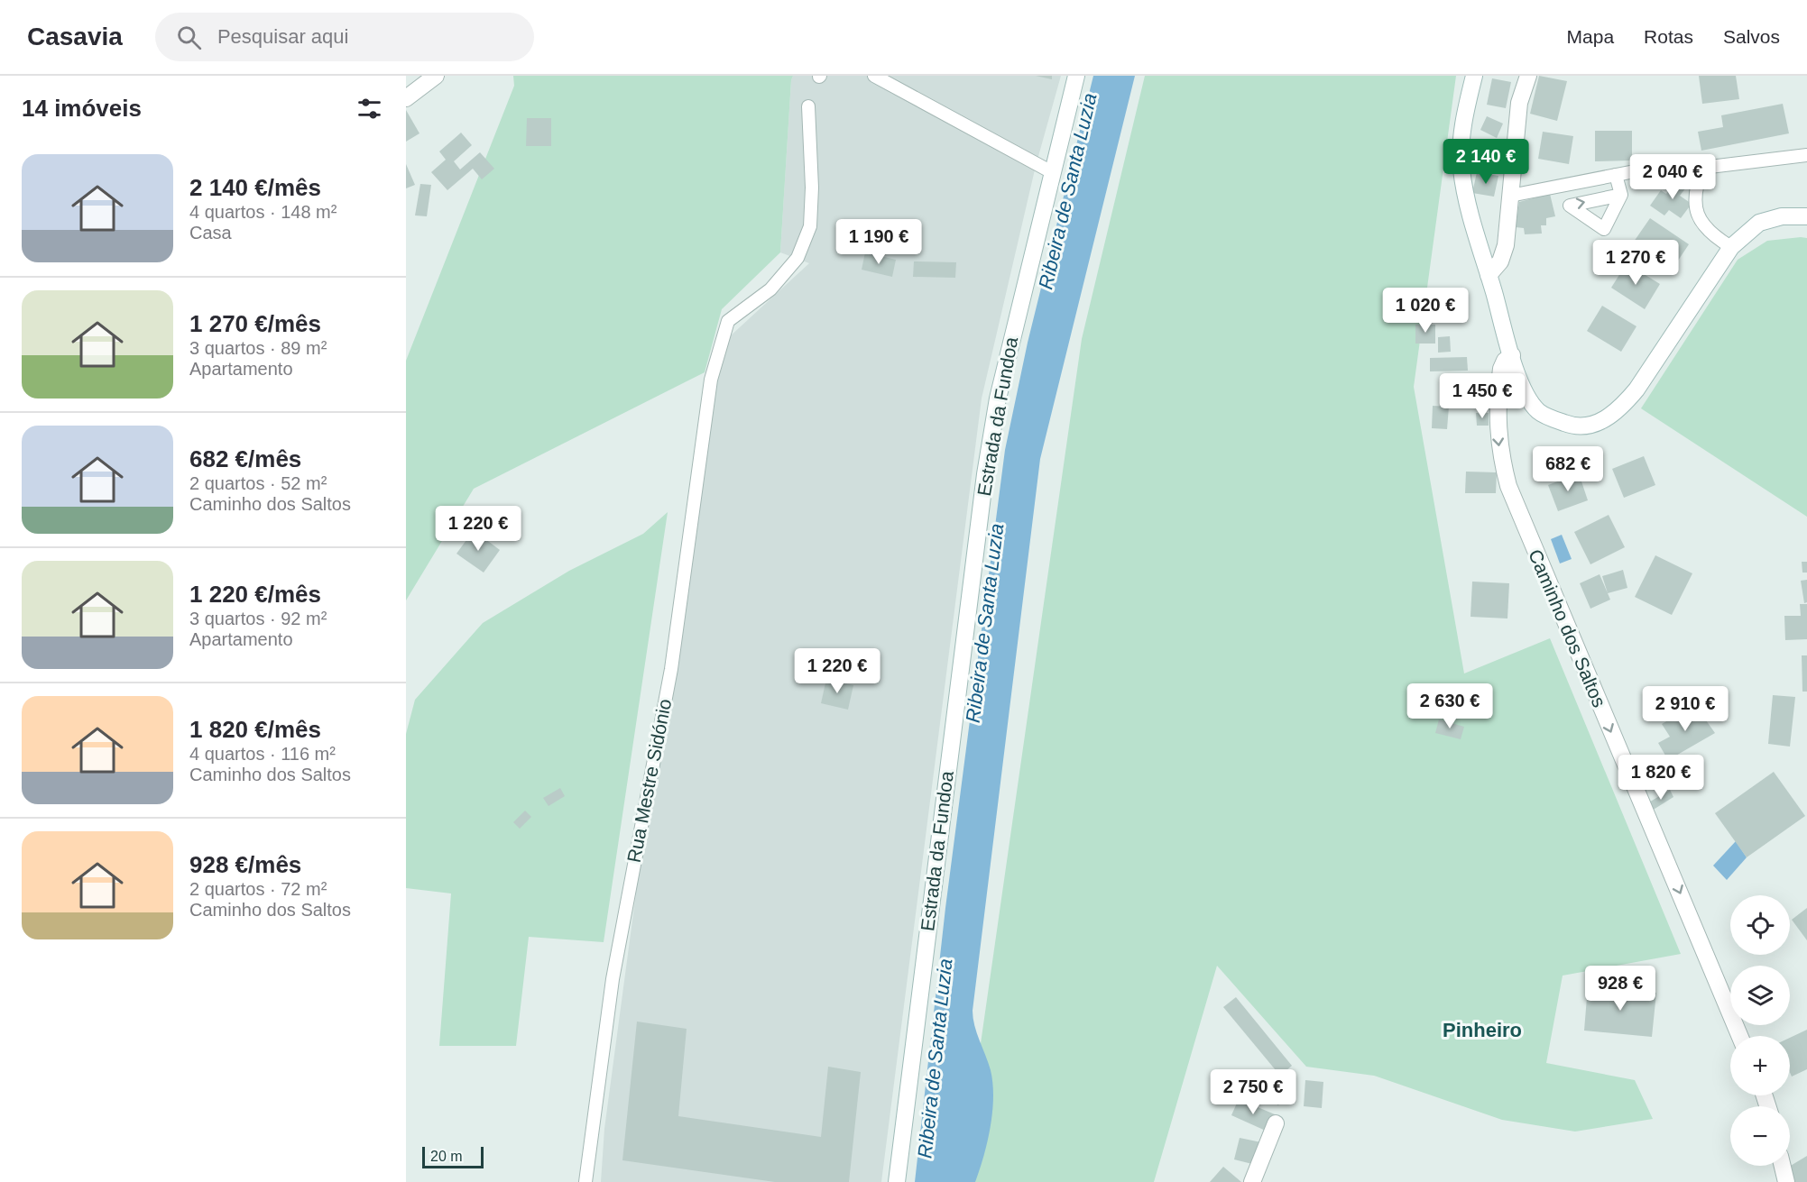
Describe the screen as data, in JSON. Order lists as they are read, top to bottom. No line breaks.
{"streets":{"main road":["Estrada da Fundoa","Caminho dos Saltos"],"lane":["Rua Mestre Sidónio"]},"one_way":["Caminho dos Saltos"],"districts":["Pinheiro"],"water":["Ribeira de Santa Luzia"],"scale_bar":"20 m","page":{"header":"Casavia","search":"Pesquisar aqui","nav":["Mapa","Rotas","Salvos"],"heading":"14 imóveis","price":["2 140 €","2 040 €","1 190 €","1 270 €","1 020 €","1 450 €","682 €","1 220 €","1 220 €","2 630 €","2 910 €","1 820 €","928 €","2 750 €"],"list":[{"name":"2 140 €/mês","note":"4 quartos · 148 m² · Casa"},{"name":"1 270 €/mês","note":"3 quartos · 89 m² · Apartamento"},{"name":"682 €/mês","note":"2 quartos · 52 m² · Caminho dos Saltos"},{"name":"1 220 €/mês","note":"3 quartos · 92 m² · Apartamento"},{"name":"1 820 €/mês","note":"4 quartos · 116 m² · Caminho dos Saltos"},{"name":"928 €/mês","note":"2 quartos · 72 m² · Caminho dos Saltos"}],"map_buttons":["+","−"],"scale":"20 m"}}
